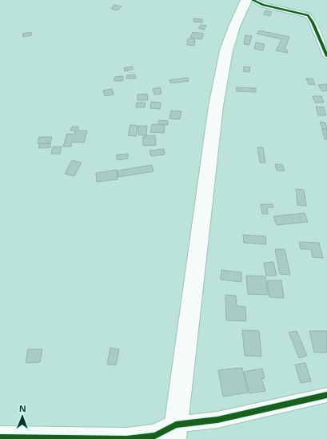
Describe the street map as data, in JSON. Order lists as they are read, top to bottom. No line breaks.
{"north":"top"}
